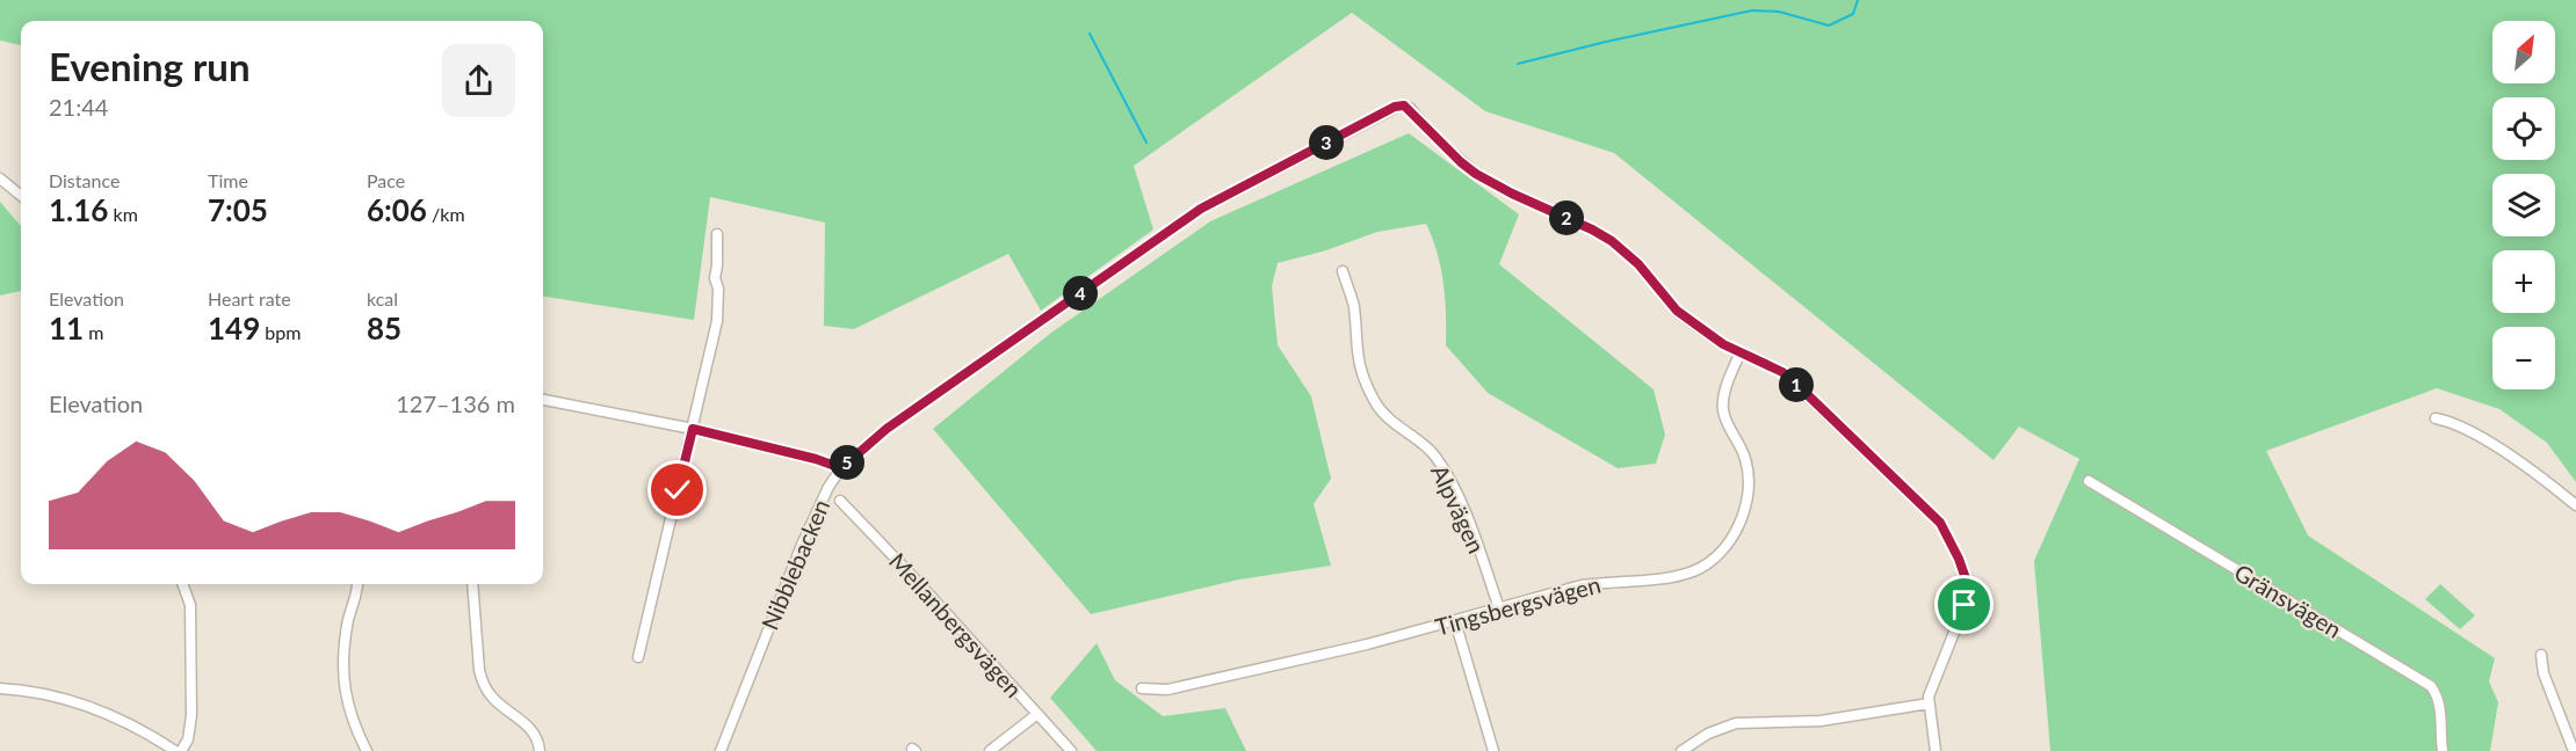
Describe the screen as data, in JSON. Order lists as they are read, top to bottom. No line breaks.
{"streets":{"street":["Alpvägen","Nibblebacken","Gränsvägen","Tingsbergsvägen","Mellanbergsvägen"]},"crossings":[["Alpvägen","Tingsbergsvägen"],["Nibblebacken","Tingsbergsvägen"]],"north":"top right","page":{"map_buttons":["+","−"],"heading":["Evening run","21:44"],"pins":["3","2","4","1","5"],"stats":[["Distance","1.16 km"],["Time","7:05"],["Pace","6:06 /km"],["Elevation","11 m"],["Heart rate","149 bpm"],["kcal","85"]],"chart":["Elevation","127–136 m"]}}
